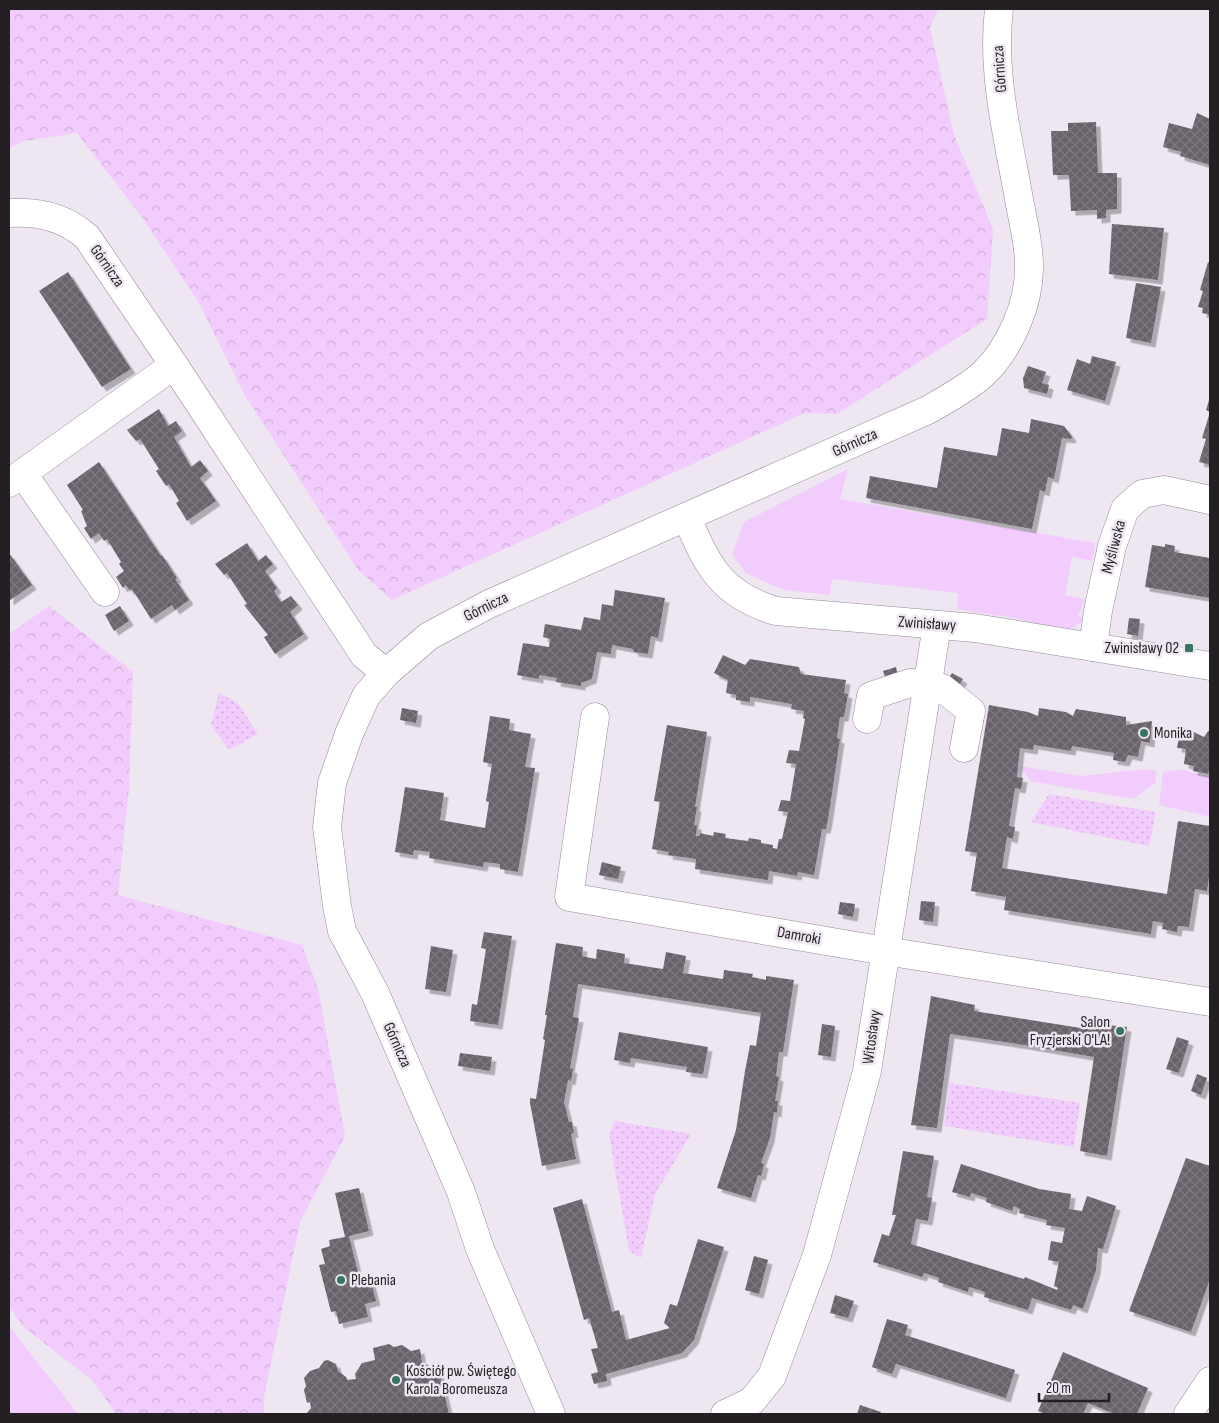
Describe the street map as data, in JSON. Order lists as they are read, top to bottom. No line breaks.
{"streets":{"street":["Górnicza","Myśliwska","Zwinisławy","Damroki","Witosławy"]},"crossings":[["Górnicza","Zwinisławy"],["Myśliwska","Zwinisławy"],["Zwinisławy","Witosławy"],["Damroki","Witosławy"]],"places":{"transit":["Zwinisławy 02"],"other":["Monika","Salon Fryzjerski O'LA!","Plebania","Kościół pw. Świętego Karola Boromeusza"]},"scale_bar":"20 m"}
